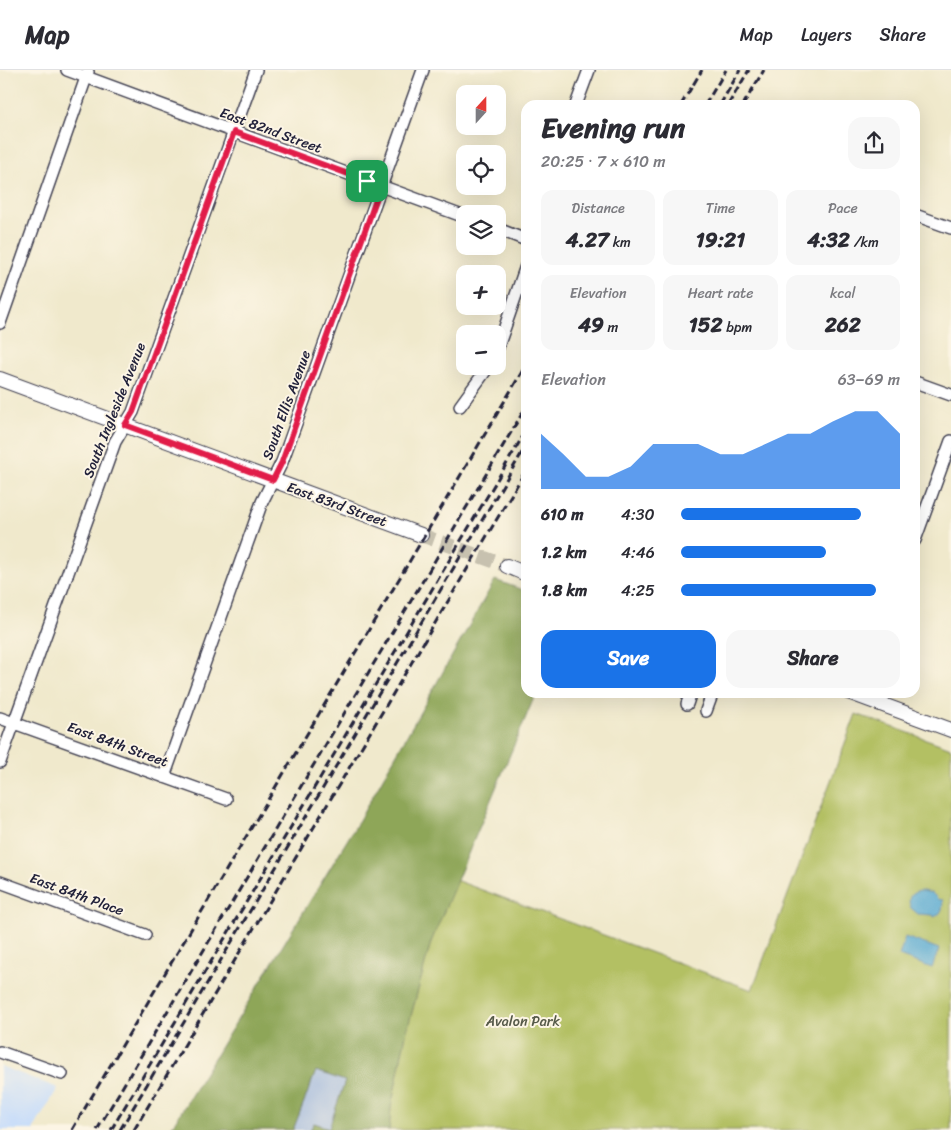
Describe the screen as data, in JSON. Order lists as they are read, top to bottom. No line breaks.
{"streets":{"street":["East 82nd Street","South Ellis Avenue","South Ingleside Avenue","East 83rd Street","East 84th Street","East 84th Place"]},"crossings":[["East 82nd Street","South Ellis Avenue"],["East 82nd Street","South Ingleside Avenue"],["South Ellis Avenue","East 83rd Street"],["South Ellis Avenue","East 84th Street"],["South Ingleside Avenue","East 83rd Street"],["South Ingleside Avenue","East 84th Street"]],"parks":["Avalon Park"],"north":"top","page":{"header":"Map","nav":["Map","Layers","Share"],"map_buttons":["+","−"],"heading":["Evening run","20:25 · 7 × 610 m"],"stats":[["Distance","4.27 km"],["Time","19:21"],["Pace","4:32 /km"],["Elevation","49 m"],["Heart rate","152 bpm"],["kcal","262"]],"chart":["Elevation","63–69 m"],"list":[{"name":"610 m","note":"4:30"},{"name":"1.2 km","note":"4:46"},{"name":"1.8 km","note":"4:25"}],"buttons":["Save","Share"]}}
